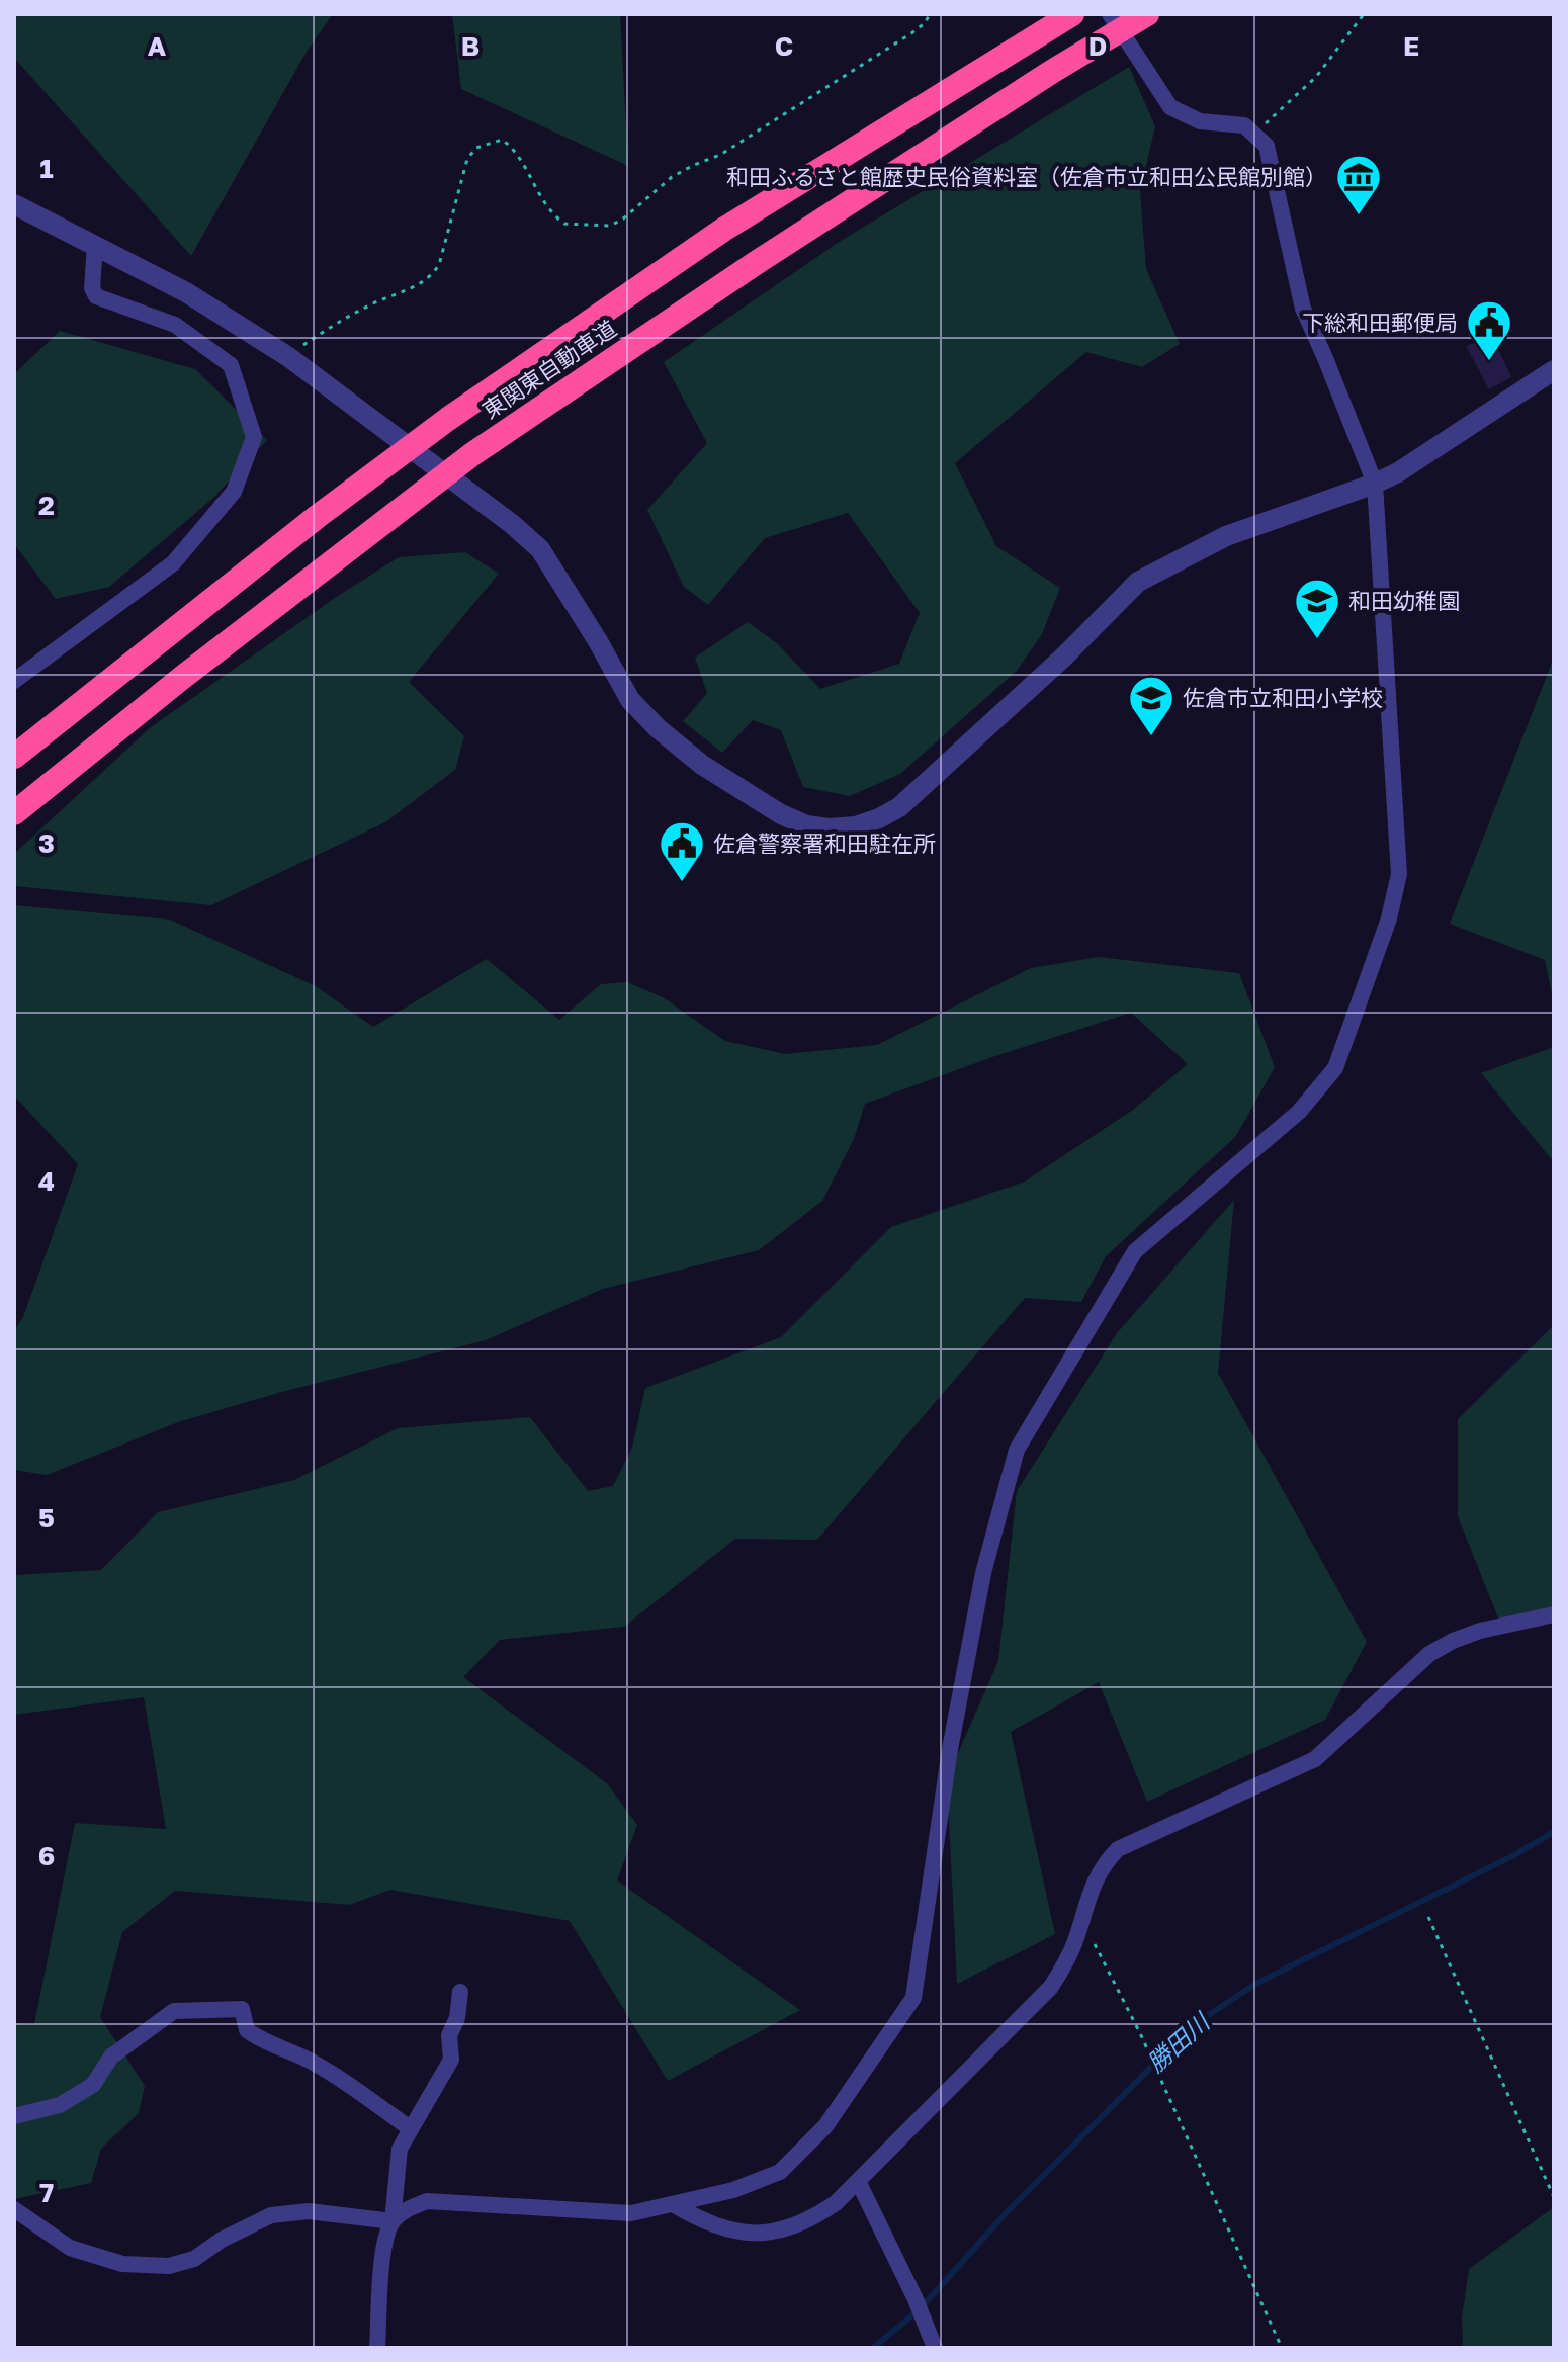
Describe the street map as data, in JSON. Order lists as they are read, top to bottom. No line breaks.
{"streets":{"highway":["東関東自動車道"]},"water":["勝田川"],"places":{"museum":["和田ふるさと館歴史民俗資料室（佐倉市立和田公民館別館）"],"public building":["下総和田郵便局","佐倉警察署和田駐在所"],"school or university":["和田幼稚園","佐倉市立和田小学校"]},"grid":{"columns":["A","B","C","D","E"],"rows":["1","2","3","4","5","6","7"]}}
